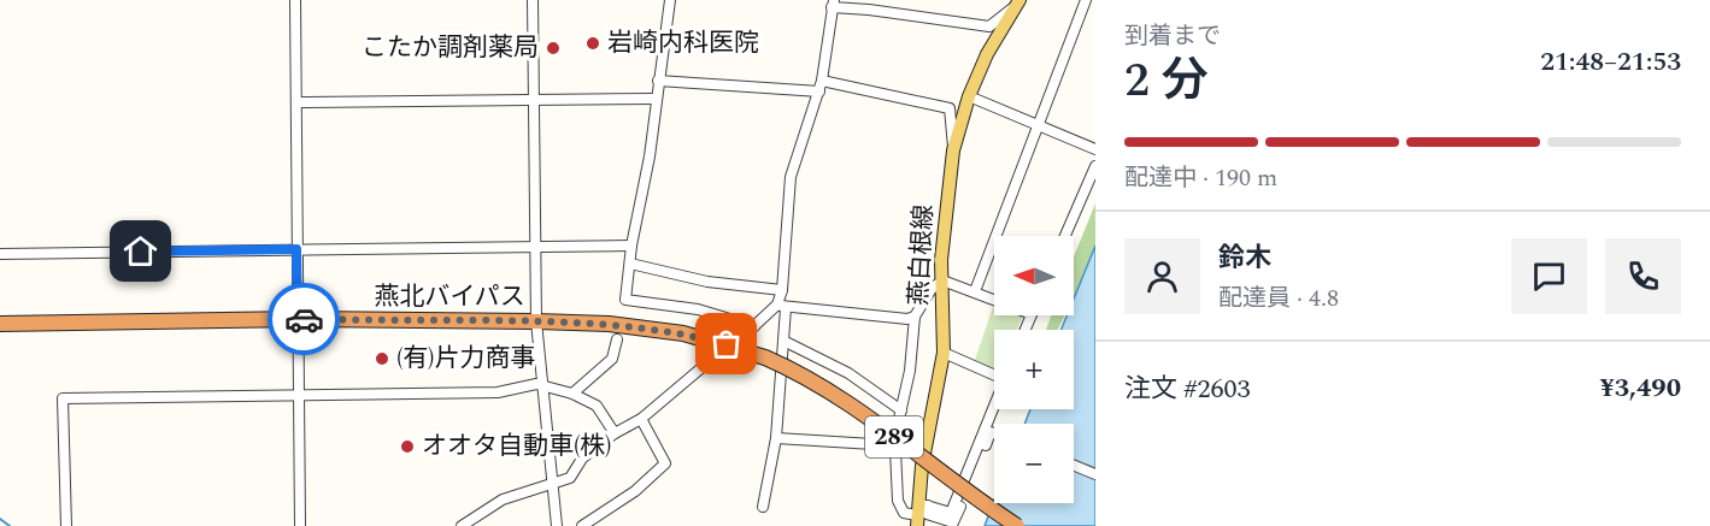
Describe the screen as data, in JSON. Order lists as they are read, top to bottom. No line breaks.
{"streets":{"highway":["燕北バイパス","289"],"main road":["燕白根線"]},"places":["岩崎内科医院","こたか調剤薬局","(有)片力商事","オオタ自動車(株)"],"north":"left","page":{"heading":["2 分","到着まで","21:48–21:53"],"panel":["鈴木","配達員 · 4.8","注文 #2603","¥3,490"],"bar":"配達中 · 190 m","map_buttons":["+","−"]}}
